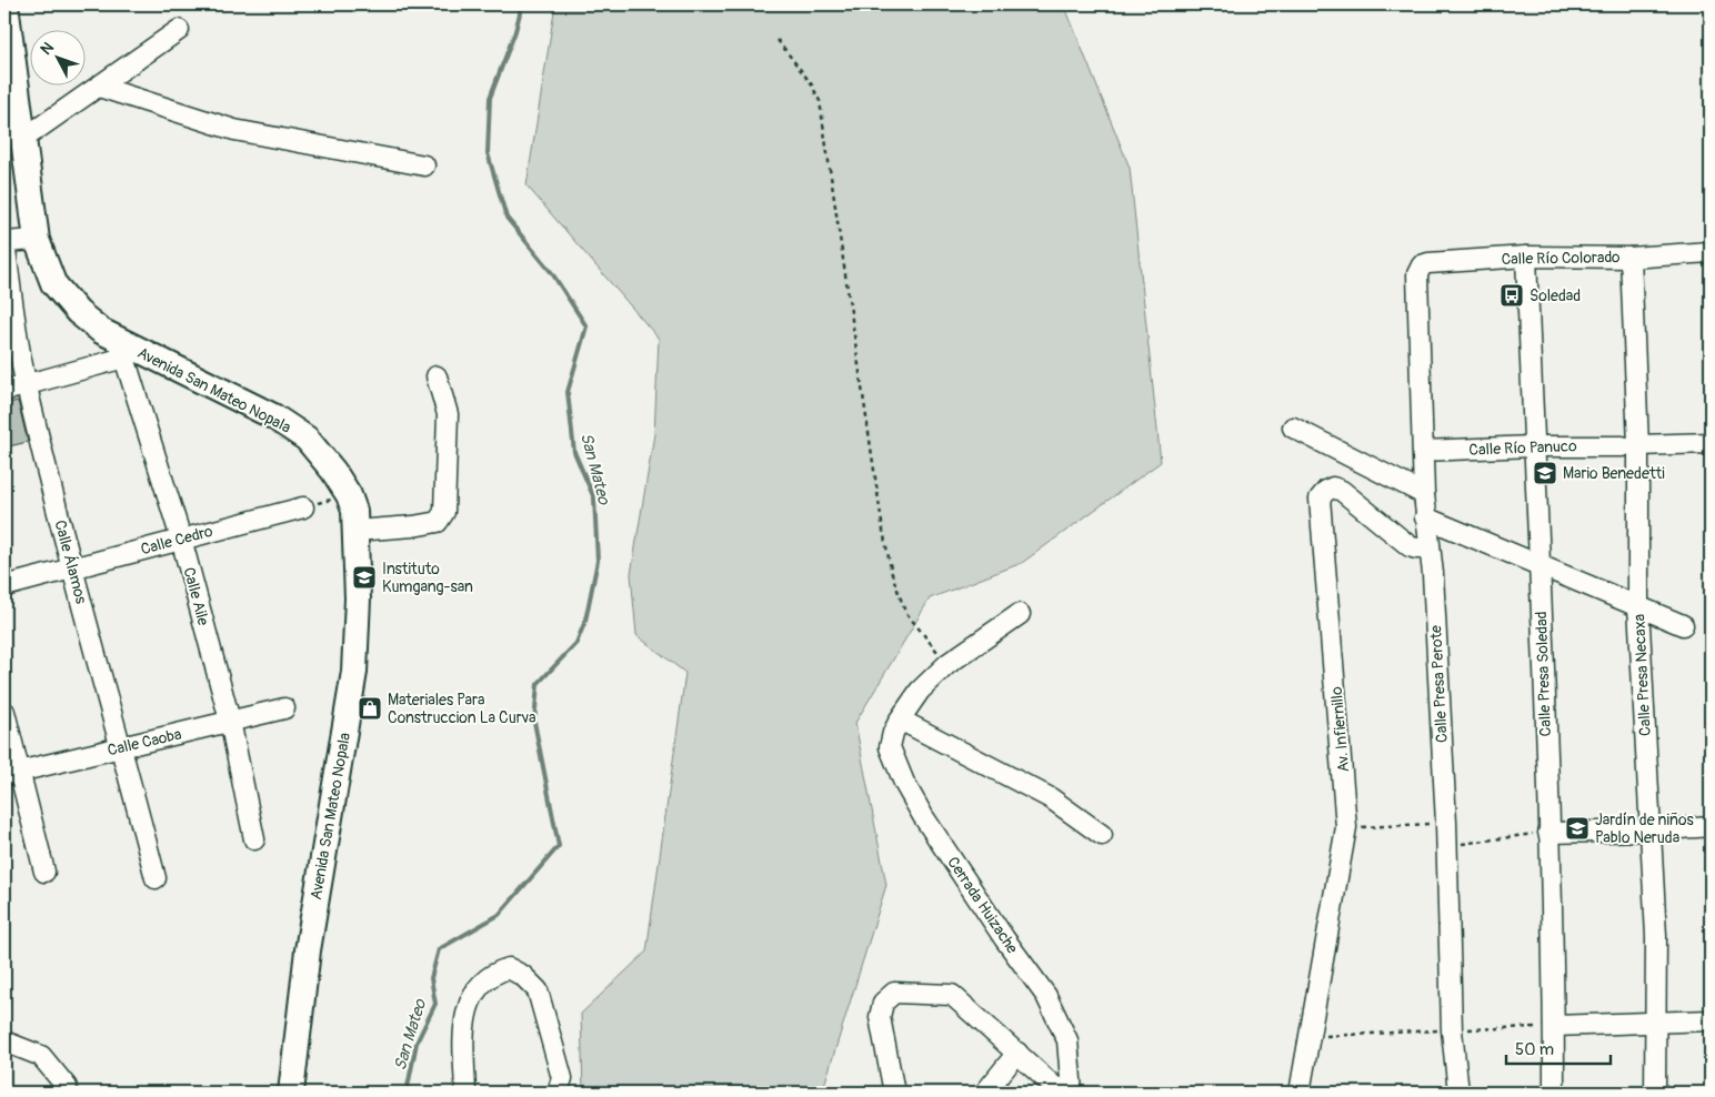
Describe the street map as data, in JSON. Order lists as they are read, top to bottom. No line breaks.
{"streets":{"main road":["Avenida San Mateo Nopala"],"street":["Calle Río Colorado","Calle Río Panuco","Calle Cedro","Calle Álamos","Calle Aile","Calle Presa Soledad","Calle Presa Necaxa","Calle Presa Perote","Av. Infiernillo","Calle Caoba","Cerrada Huizache"]},"crossings":[["Calle Río Colorado","Calle Presa Soledad"],["Calle Río Colorado","Calle Presa Necaxa"],["Calle Río Colorado","Calle Presa Perote"],["Avenida San Mateo Nopala","Calle Aile"],["Calle Río Panuco","Calle Presa Soledad"],["Calle Río Panuco","Calle Presa Necaxa"],["Calle Río Panuco","Calle Presa Perote"],["Calle Cedro","Calle Álamos"],["Calle Cedro","Calle Aile"],["Calle Álamos","Calle Caoba"],["Calle Aile","Calle Caoba"],["Calle Presa Perote","Av. Infiernillo"]],"water":["San Mateo"],"places":{"bus stop":["Soledad"],"school or university":["Mario Benedetti","Instituto Kumgang-san","Jardín de niños Pablo Neruda"],"shop":["Materiales Para Construccion La Curva"]},"scale_bar":"50 m","north":"top left"}
